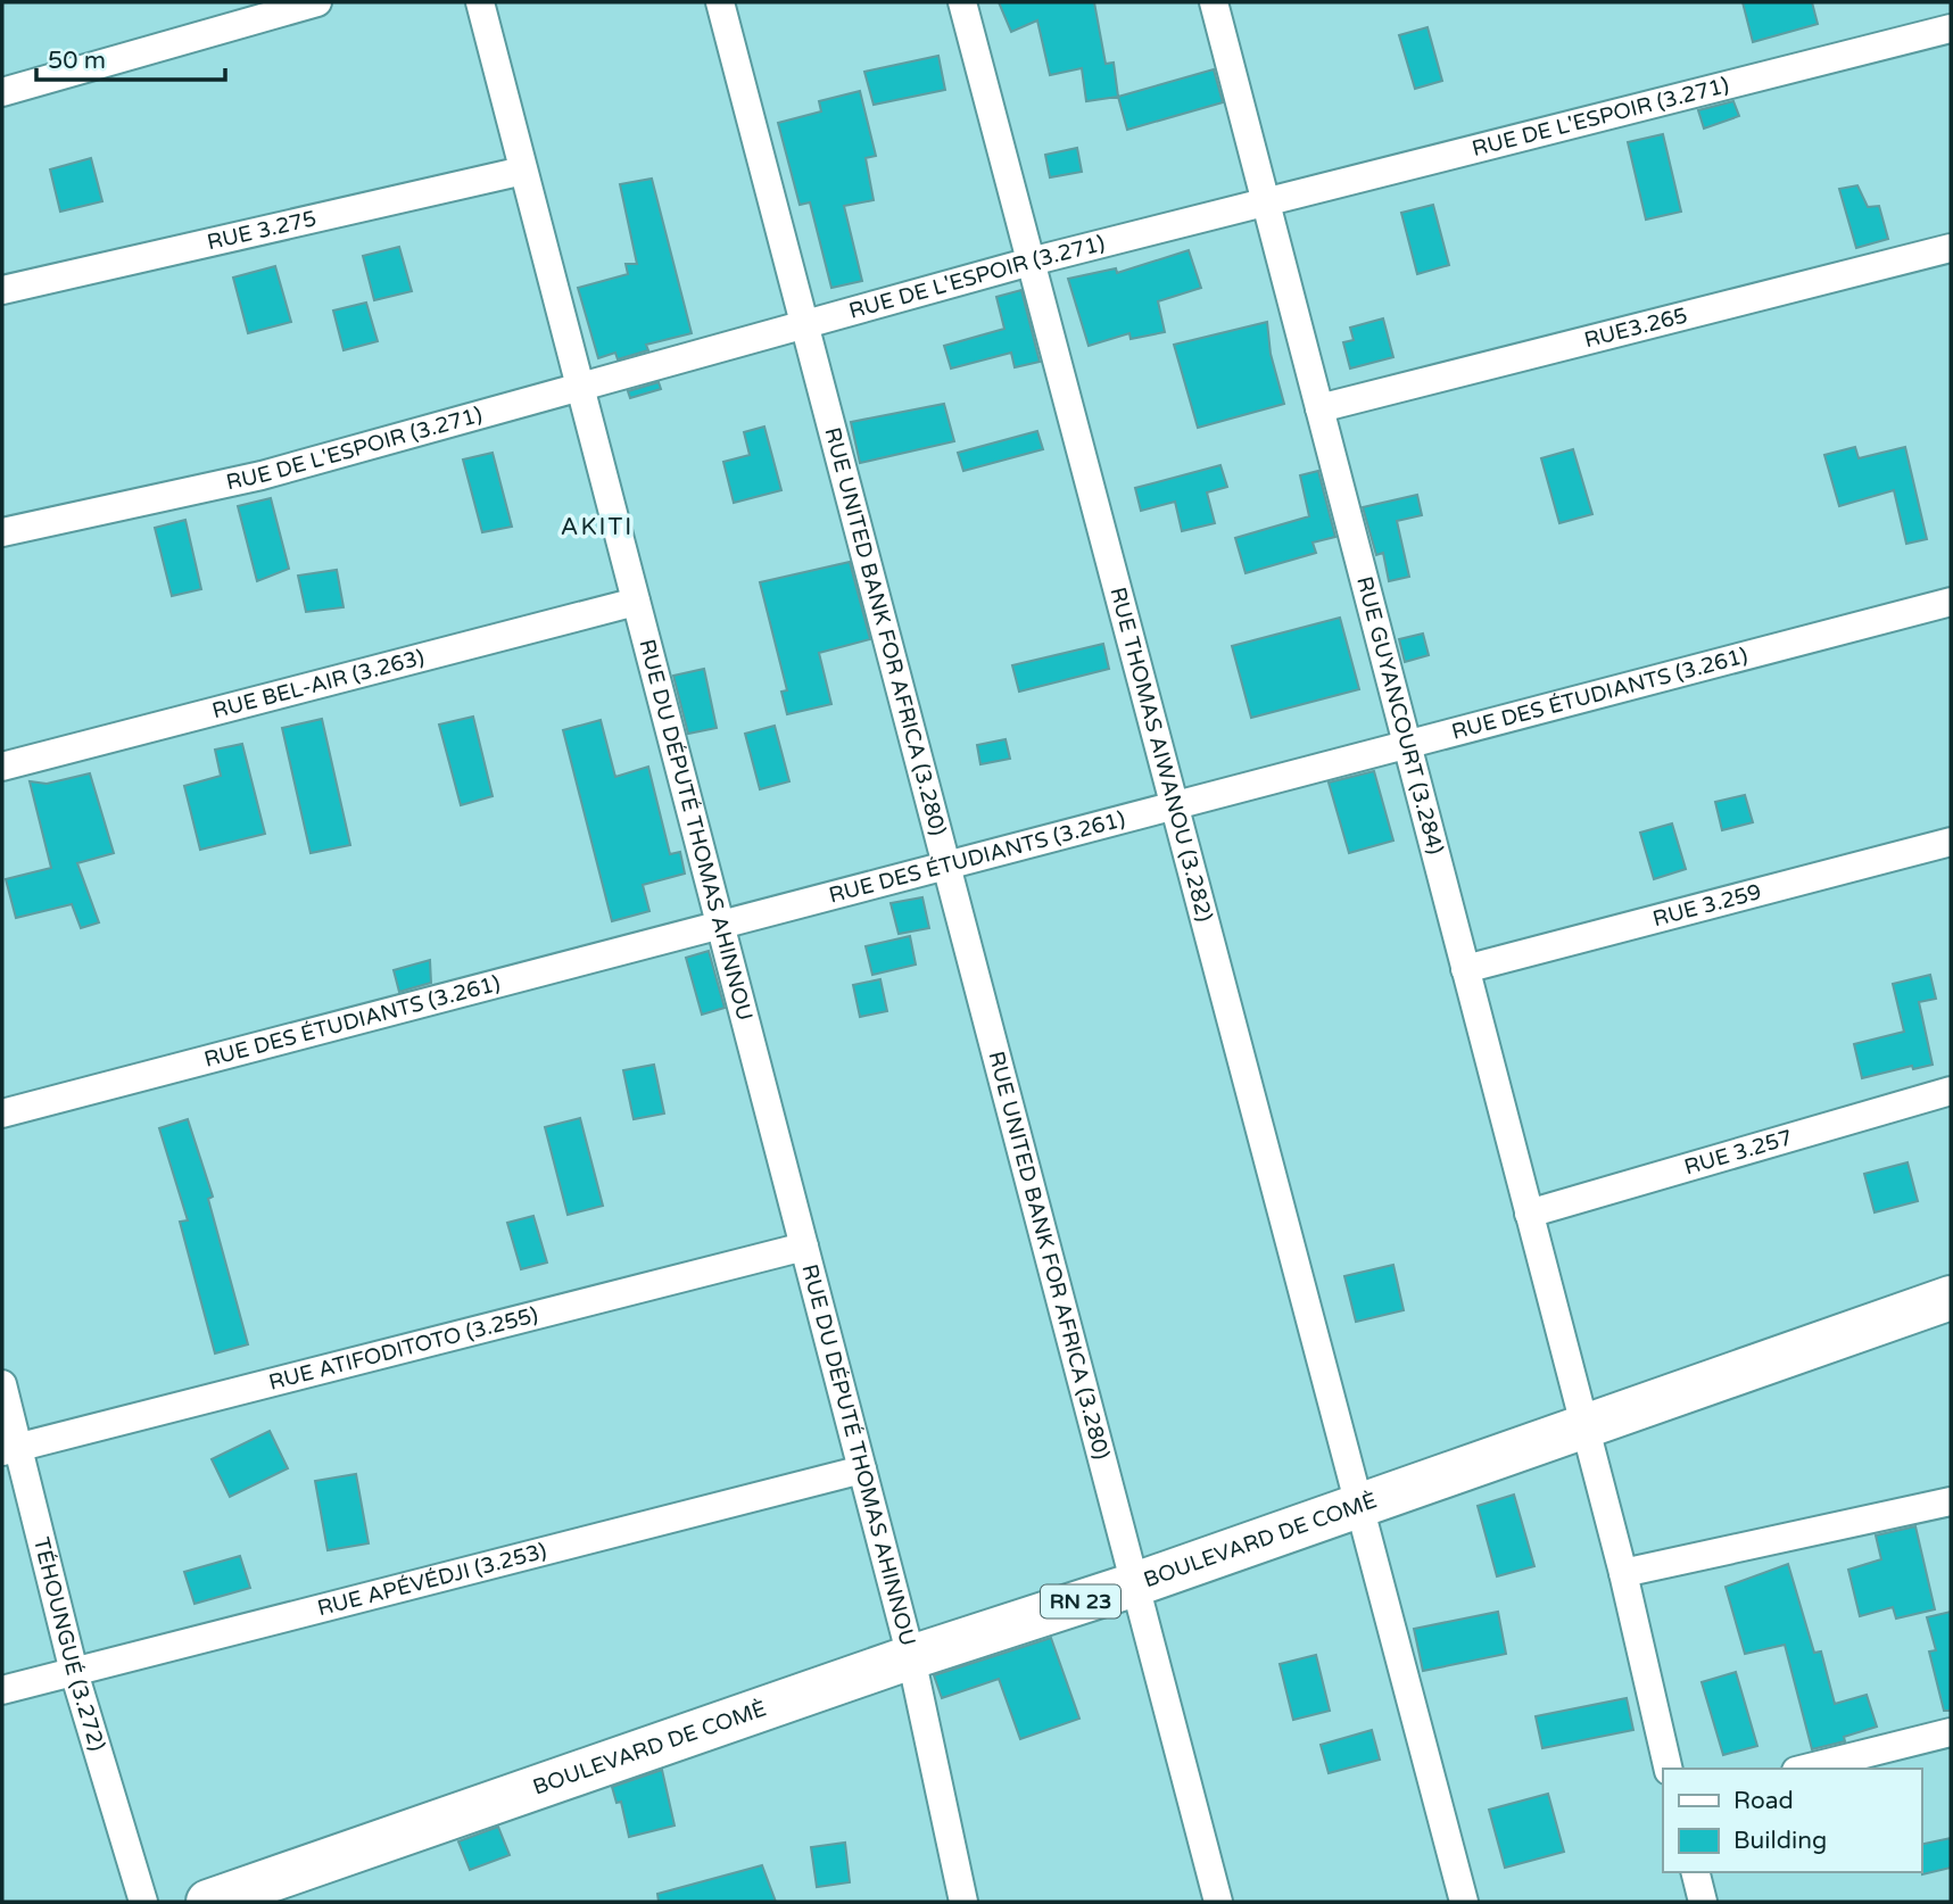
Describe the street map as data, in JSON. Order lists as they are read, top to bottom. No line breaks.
{"streets":{"main road":["BOULEVARD DE COMÈ","RN 23"],"street":["RUE DE L'ESPOIR (3.271)","RUE 3.275","RUE3.265","RUE UNITED BANK FOR AFRICA (3.280)","RUE BEL-AIR (3.263)","RUE DES ÉTUDIANTS (3.261)","RUE GUYANCOURT (3.284)","RUE THOMAS AIWANOU (3.282)","RUE DU DÉPUTÉ THOMAS AHINNOU","RUE 3.259","RUE 3.257","RUE ATIFODITOTO (3.255)","RUE APÉVÉDJI (3.253)","TÉHOUNGUÉ (3.272)"]},"crossings":[["RUE DE L'ESPOIR (3.271)","RUE UNITED BANK FOR AFRICA (3.280)"],["RUE DE L'ESPOIR (3.271)","RUE GUYANCOURT (3.284)"],["RUE DE L'ESPOIR (3.271)","RUE THOMAS AIWANOU (3.282)"],["RUE DE L'ESPOIR (3.271)","RUE DU DÉPUTÉ THOMAS AHINNOU"],["RUE 3.275","RUE DU DÉPUTÉ THOMAS AHINNOU"],["RUE3.265","RUE GUYANCOURT (3.284)"],["RUE UNITED BANK FOR AFRICA (3.280)","RUE DES ÉTUDIANTS (3.261)"],["RUE UNITED BANK FOR AFRICA (3.280)","BOULEVARD DE COMÈ"],["RUE BEL-AIR (3.263)","RUE DU DÉPUTÉ THOMAS AHINNOU"],["RUE DES ÉTUDIANTS (3.261)","RUE GUYANCOURT (3.284)"],["RUE DES ÉTUDIANTS (3.261)","RUE THOMAS AIWANOU (3.282)"],["RUE DES ÉTUDIANTS (3.261)","RUE DU DÉPUTÉ THOMAS AHINNOU"],["RUE GUYANCOURT (3.284)","RUE 3.259"],["RUE GUYANCOURT (3.284)","RUE 3.257"],["RUE GUYANCOURT (3.284)","BOULEVARD DE COMÈ"],["RUE THOMAS AIWANOU (3.282)","BOULEVARD DE COMÈ"],["RUE DU DÉPUTÉ THOMAS AHINNOU","RUE ATIFODITOTO (3.255)"],["RUE DU DÉPUTÉ THOMAS AHINNOU","BOULEVARD DE COMÈ"],["RUE DU DÉPUTÉ THOMAS AHINNOU","RUE APÉVÉDJI (3.253)"],["RUE ATIFODITOTO (3.255)","TÉHOUNGUÉ (3.272)"],["RUE APÉVÉDJI (3.253)","TÉHOUNGUÉ (3.272)"]],"districts":["AKITI"],"legend":["Road","Building"],"scale_bar":"50 m"}
